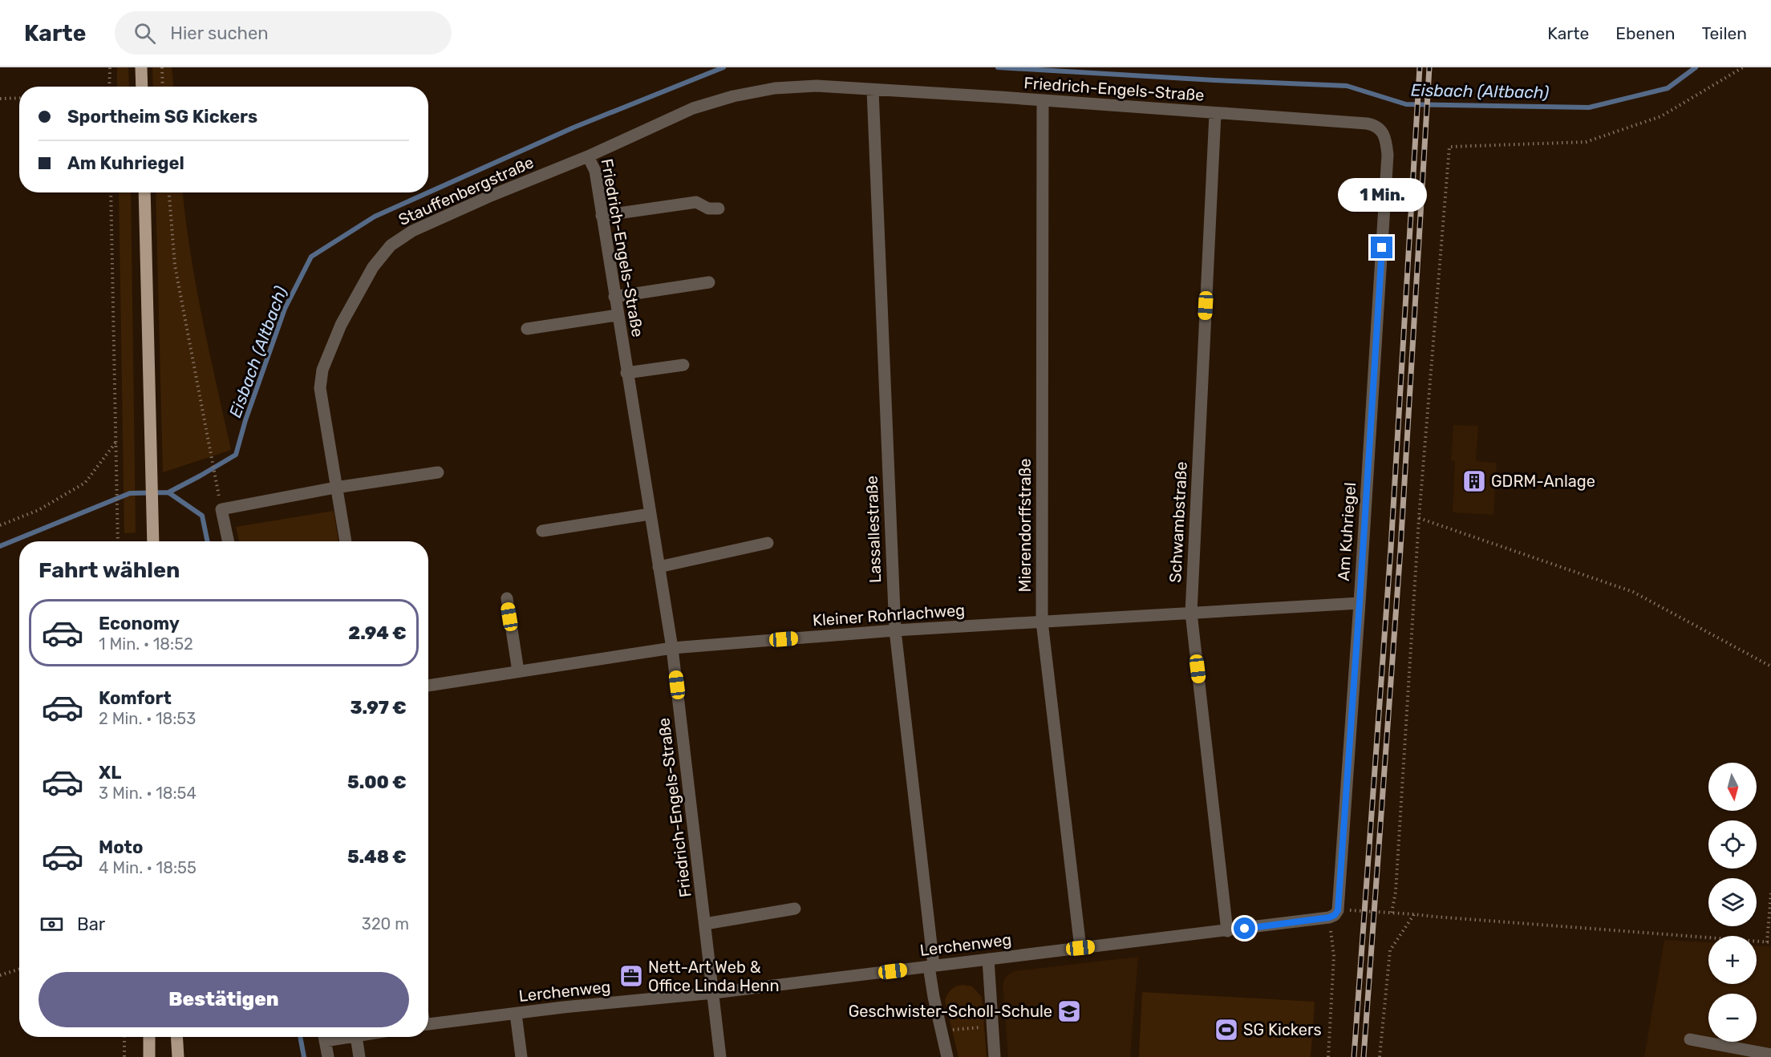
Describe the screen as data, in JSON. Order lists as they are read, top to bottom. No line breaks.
{"streets":{"street":["Friedrich-Engels-Straße","Stauffenbergstraße","Schwambstraße","Mierendorffstraße","Lassallestraße","Am Kuhriegel","Kleiner Rohrlachweg","Lerchenweg"]},"crossings":[["Friedrich-Engels-Straße","Stauffenbergstraße"],["Friedrich-Engels-Straße","Schwambstraße"],["Friedrich-Engels-Straße","Mierendorffstraße"],["Friedrich-Engels-Straße","Lassallestraße"],["Friedrich-Engels-Straße","Am Kuhriegel"],["Friedrich-Engels-Straße","Kleiner Rohrlachweg"],["Friedrich-Engels-Straße","Lerchenweg"],["Schwambstraße","Kleiner Rohrlachweg"],["Schwambstraße","Lerchenweg"],["Mierendorffstraße","Kleiner Rohrlachweg"],["Mierendorffstraße","Lerchenweg"],["Lassallestraße","Kleiner Rohrlachweg"],["Lassallestraße","Lerchenweg"],["Am Kuhriegel","Kleiner Rohrlachweg"],["Am Kuhriegel","Lerchenweg"]],"water":["Eisbach (Altbach)"],"places":{"building":["GDRM-Anlage"],"office":["Nett-Art Web & Office Linda Henn"],"school or university":["Geschwister-Scholl-Schule"],"sports":["SG Kickers"]},"north":"bottom","page":{"header":"Karte","search":"Hier suchen","nav":["Karte","Ebenen","Teilen"],"banner":["Sportheim SG Kickers","Am Kuhriegel"],"bubble":"1 Min.","heading":"Fahrt wählen","list":[{"name":"Economy","note":"1 Min. · 18:52","value":"2.94 €"},{"name":"Komfort","note":"2 Min. · 18:53","value":"3.97 €"},{"name":"XL","note":"3 Min. · 18:54","value":"5.00 €"},{"name":"Moto","note":"4 Min. · 18:55","value":"5.48 €"}],"map_buttons":["+","−"],"pay":["Bar","320 m"],"buttons":"Bestätigen"}}
